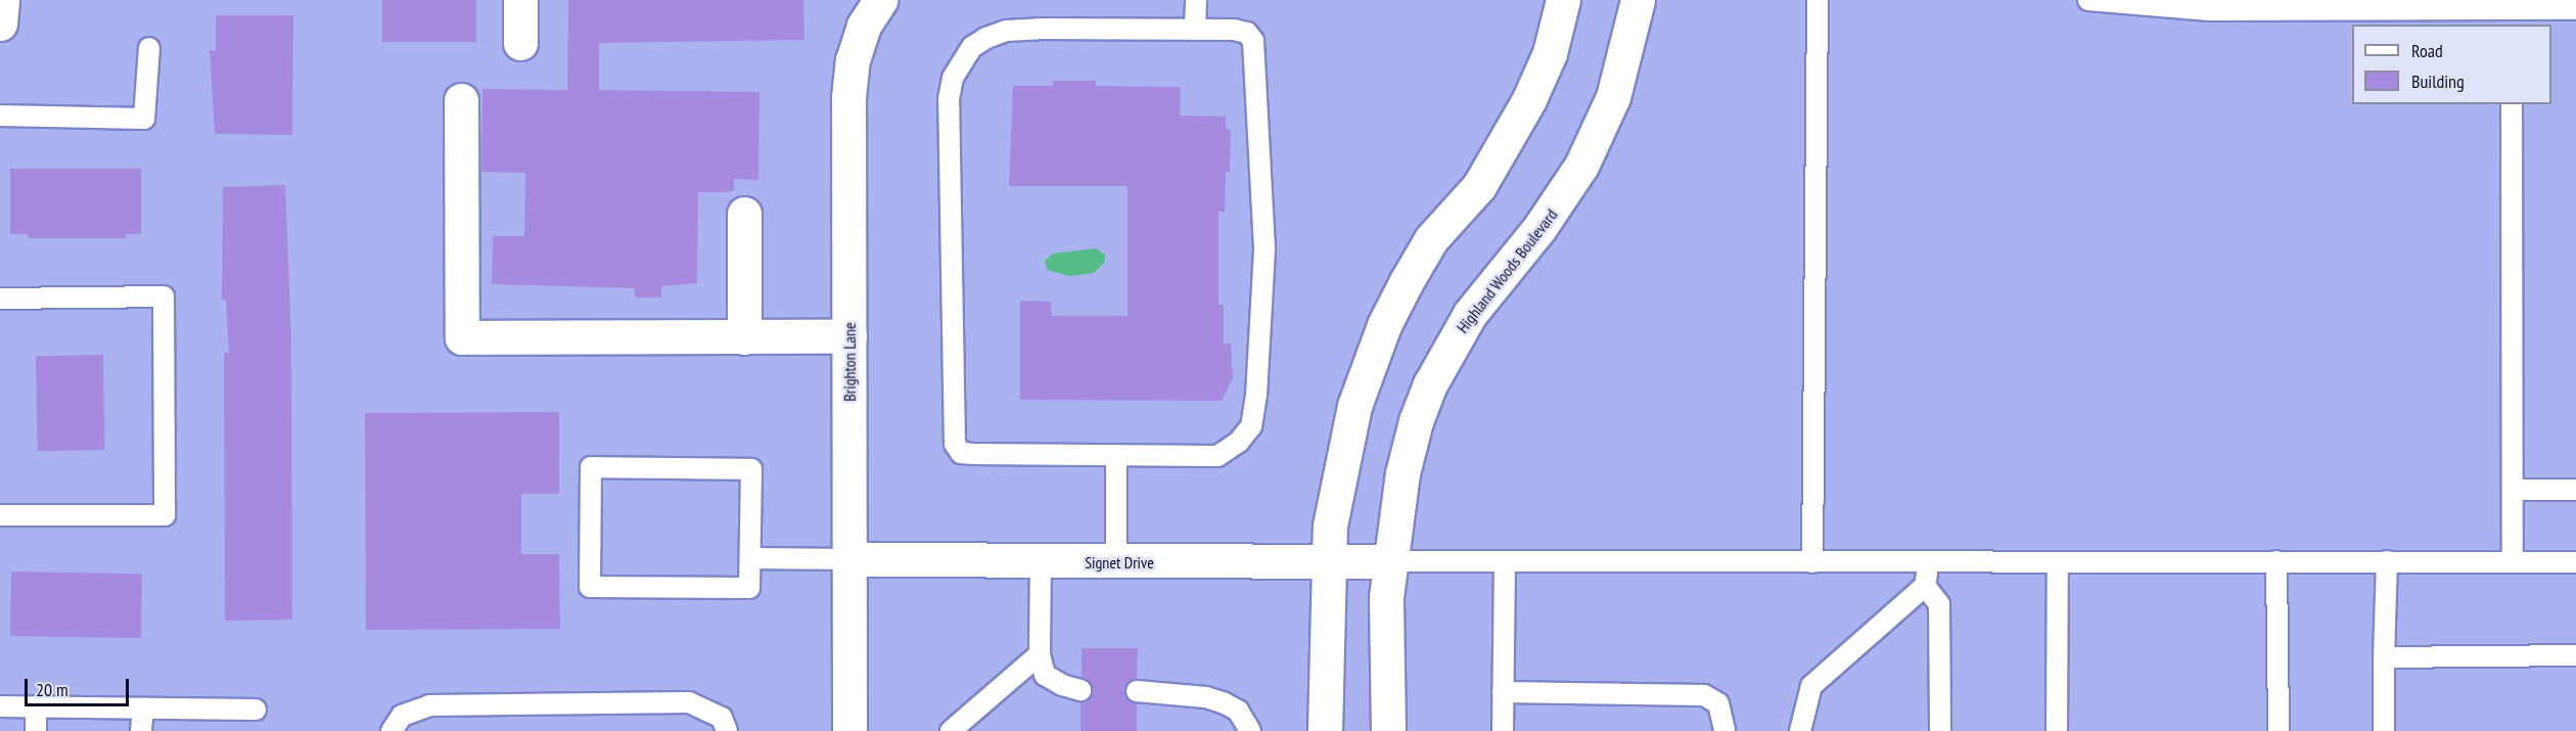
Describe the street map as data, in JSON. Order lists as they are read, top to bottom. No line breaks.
{"streets":{"street":["Highland Woods Boulevard","Brighton Lane","Signet Drive"]},"crossings":[["Highland Woods Boulevard","Signet Drive"],["Brighton Lane","Signet Drive"]],"legend":["Road","Building"],"scale_bar":"20 m"}
